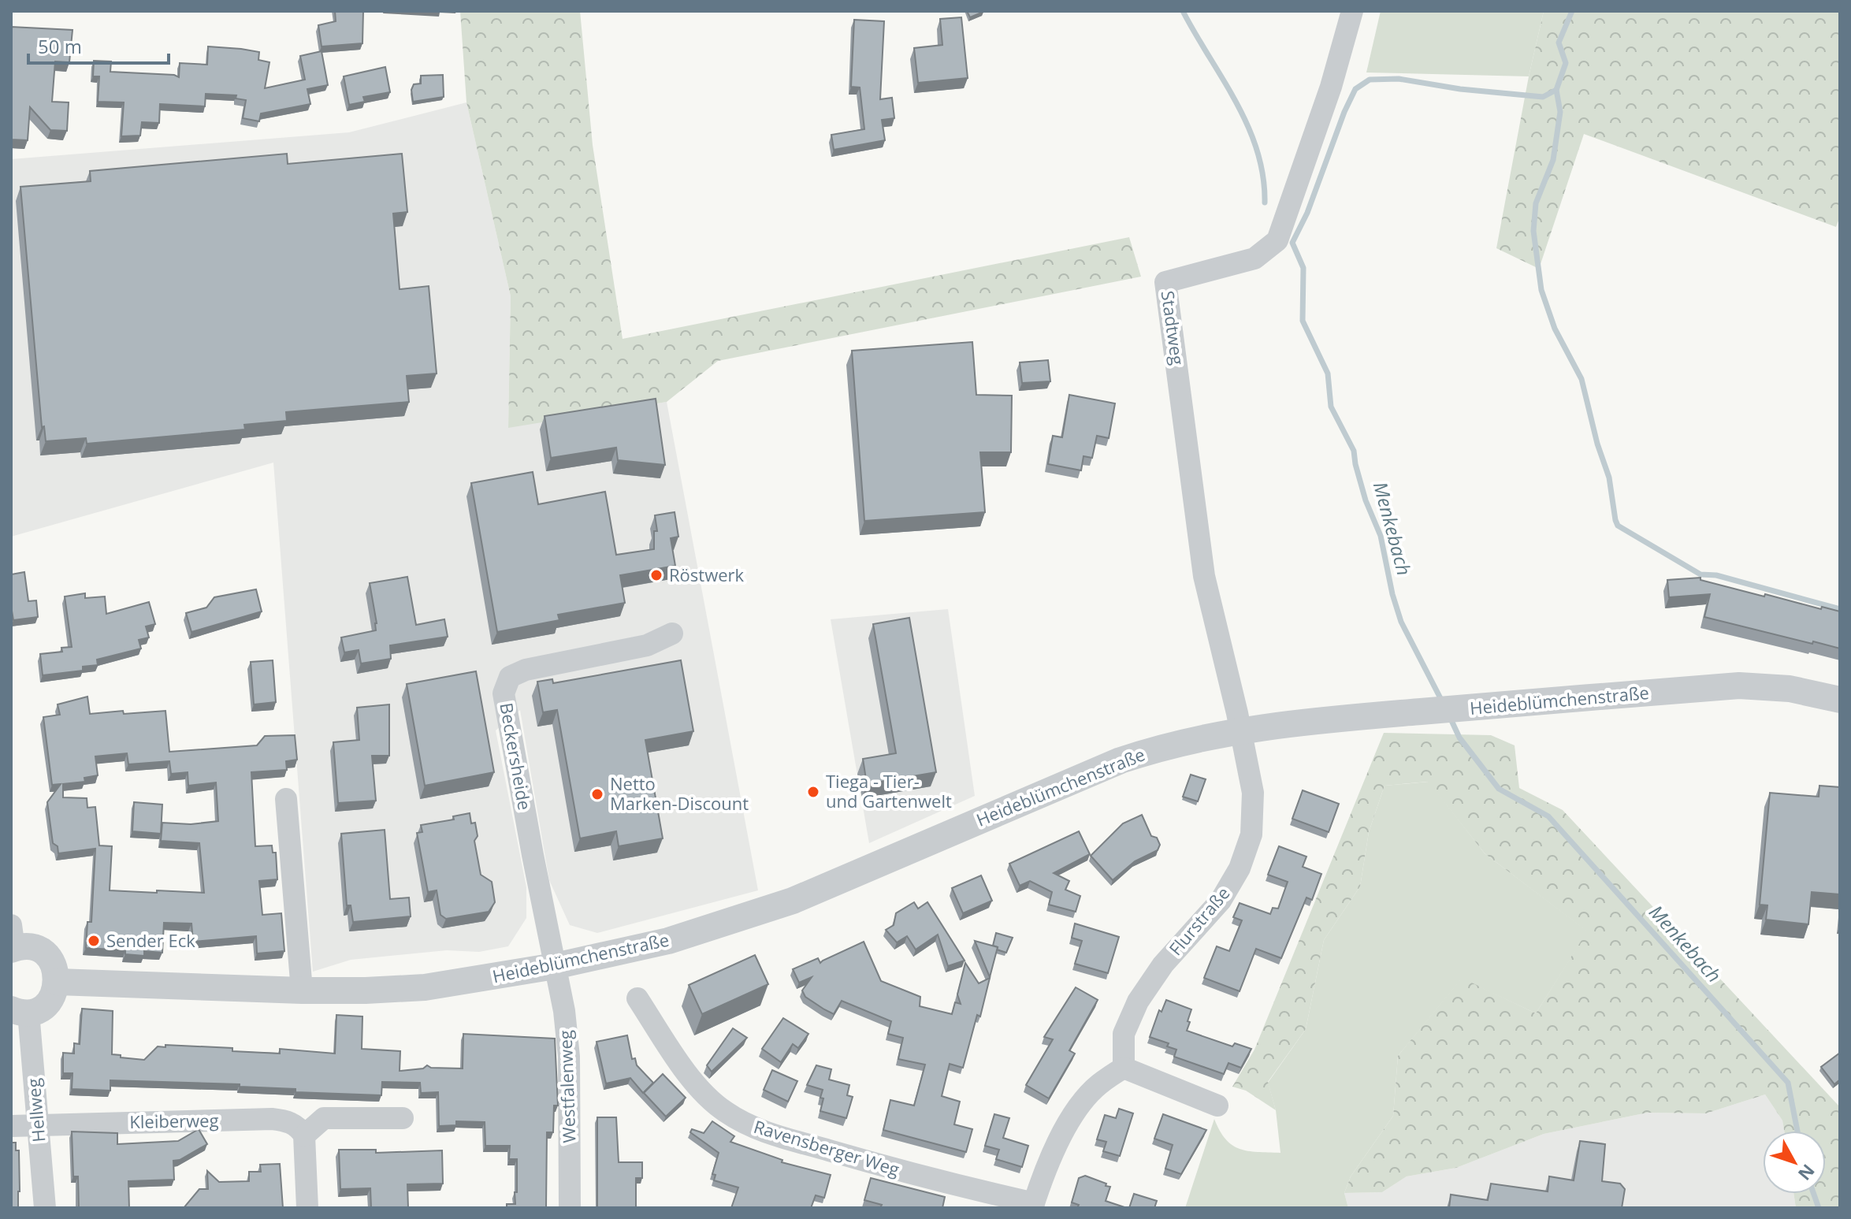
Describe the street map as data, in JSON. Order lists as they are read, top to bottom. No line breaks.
{"streets":{"street":["Stadtweg","Heideblümchenstraße","Beckersheide","Flurstraße","Westfalenweg","Hellweg","Kleiberweg","Ravensberger Weg"]},"crossings":[["Stadtweg","Heideblümchenstraße"],["Stadtweg","Flurstraße"],["Heideblümchenstraße","Beckersheide"],["Heideblümchenstraße","Flurstraße"],["Heideblümchenstraße","Westfalenweg"],["Beckersheide","Westfalenweg"],["Hellweg","Kleiberweg"]],"water":["Menkebach"],"places":["Röstwerk","Tiega - Tier- und Gartenwelt","Netto Marken-Discount","Sender Eck"],"scale_bar":"50 m","north":"bottom right"}
